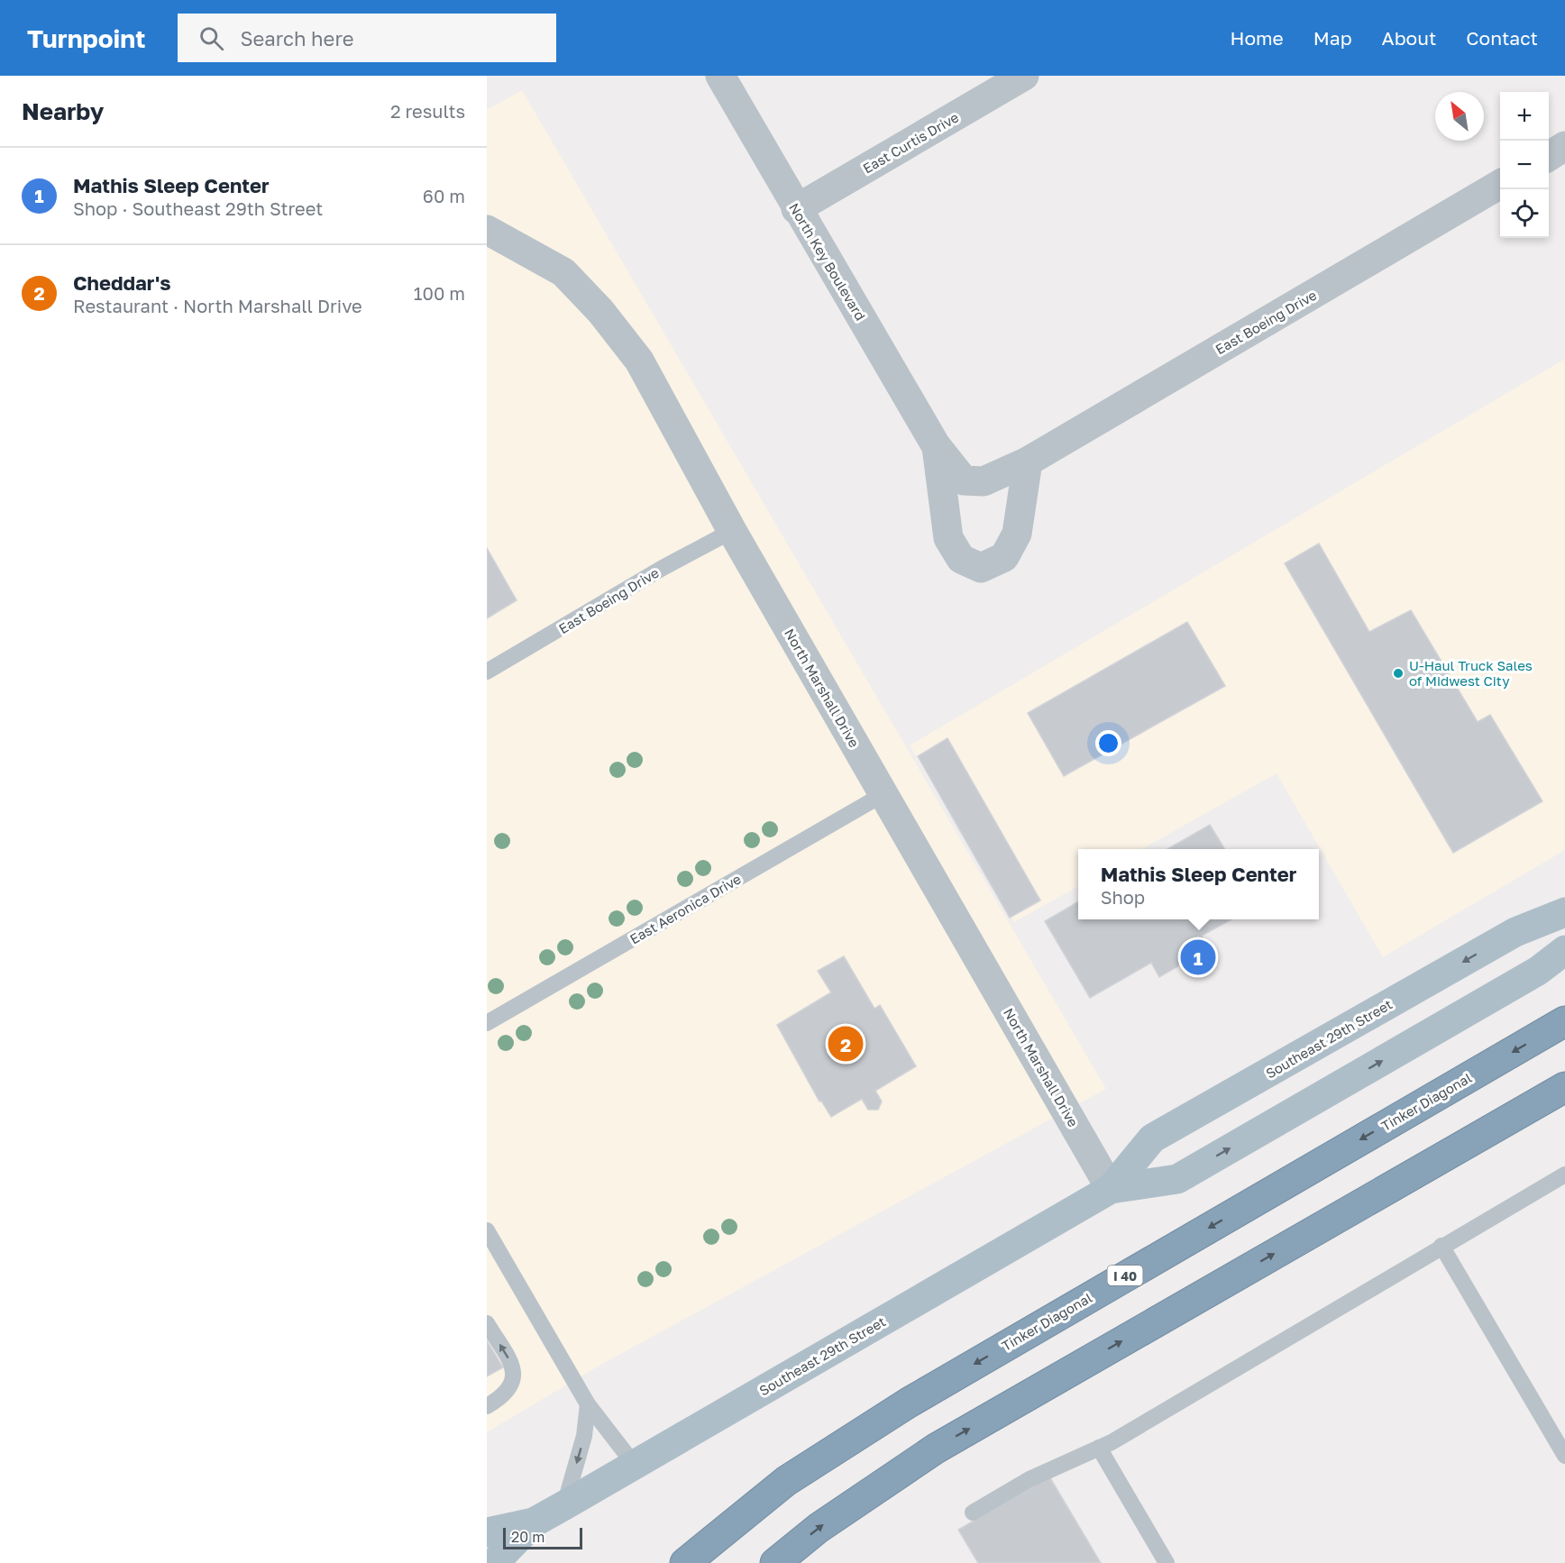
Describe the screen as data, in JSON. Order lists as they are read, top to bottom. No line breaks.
{"streets":{"highway":["Tinker Diagonal","I 40"],"main road":["Southeast 29th Street"],"street":["East Curtis Drive","North Key Boulevard","East Boeing Drive","North Marshall Drive"],"lane":["East Aeronica Drive"]},"crossings":[["East Curtis Drive","North Key Boulevard"],["North Key Boulevard","East Boeing Drive"],["East Boeing Drive","North Marshall Drive"],["North Marshall Drive","East Aeronica Drive"],["North Marshall Drive","Southeast 29th Street"]],"places":["U-Haul Truck Sales of Midwest City"],"scale_bar":"20 m","north":"top left","page":{"header":"Turnpoint","search":"Search here","nav":["Home","Map","About","Contact"],"heading":["Nearby","2 results"],"map_buttons":["+","−"],"list":[{"mark":"1","name":"Mathis Sleep Center","note":"Shop · Southeast 29th Street","value":"60 m"},{"mark":"2","name":"Cheddar's","note":"Restaurant · North Marshall Drive","value":"100 m"}],"popup":["Mathis Sleep Center","Shop"],"pins":["1","2"],"scale":"20 m"}}
